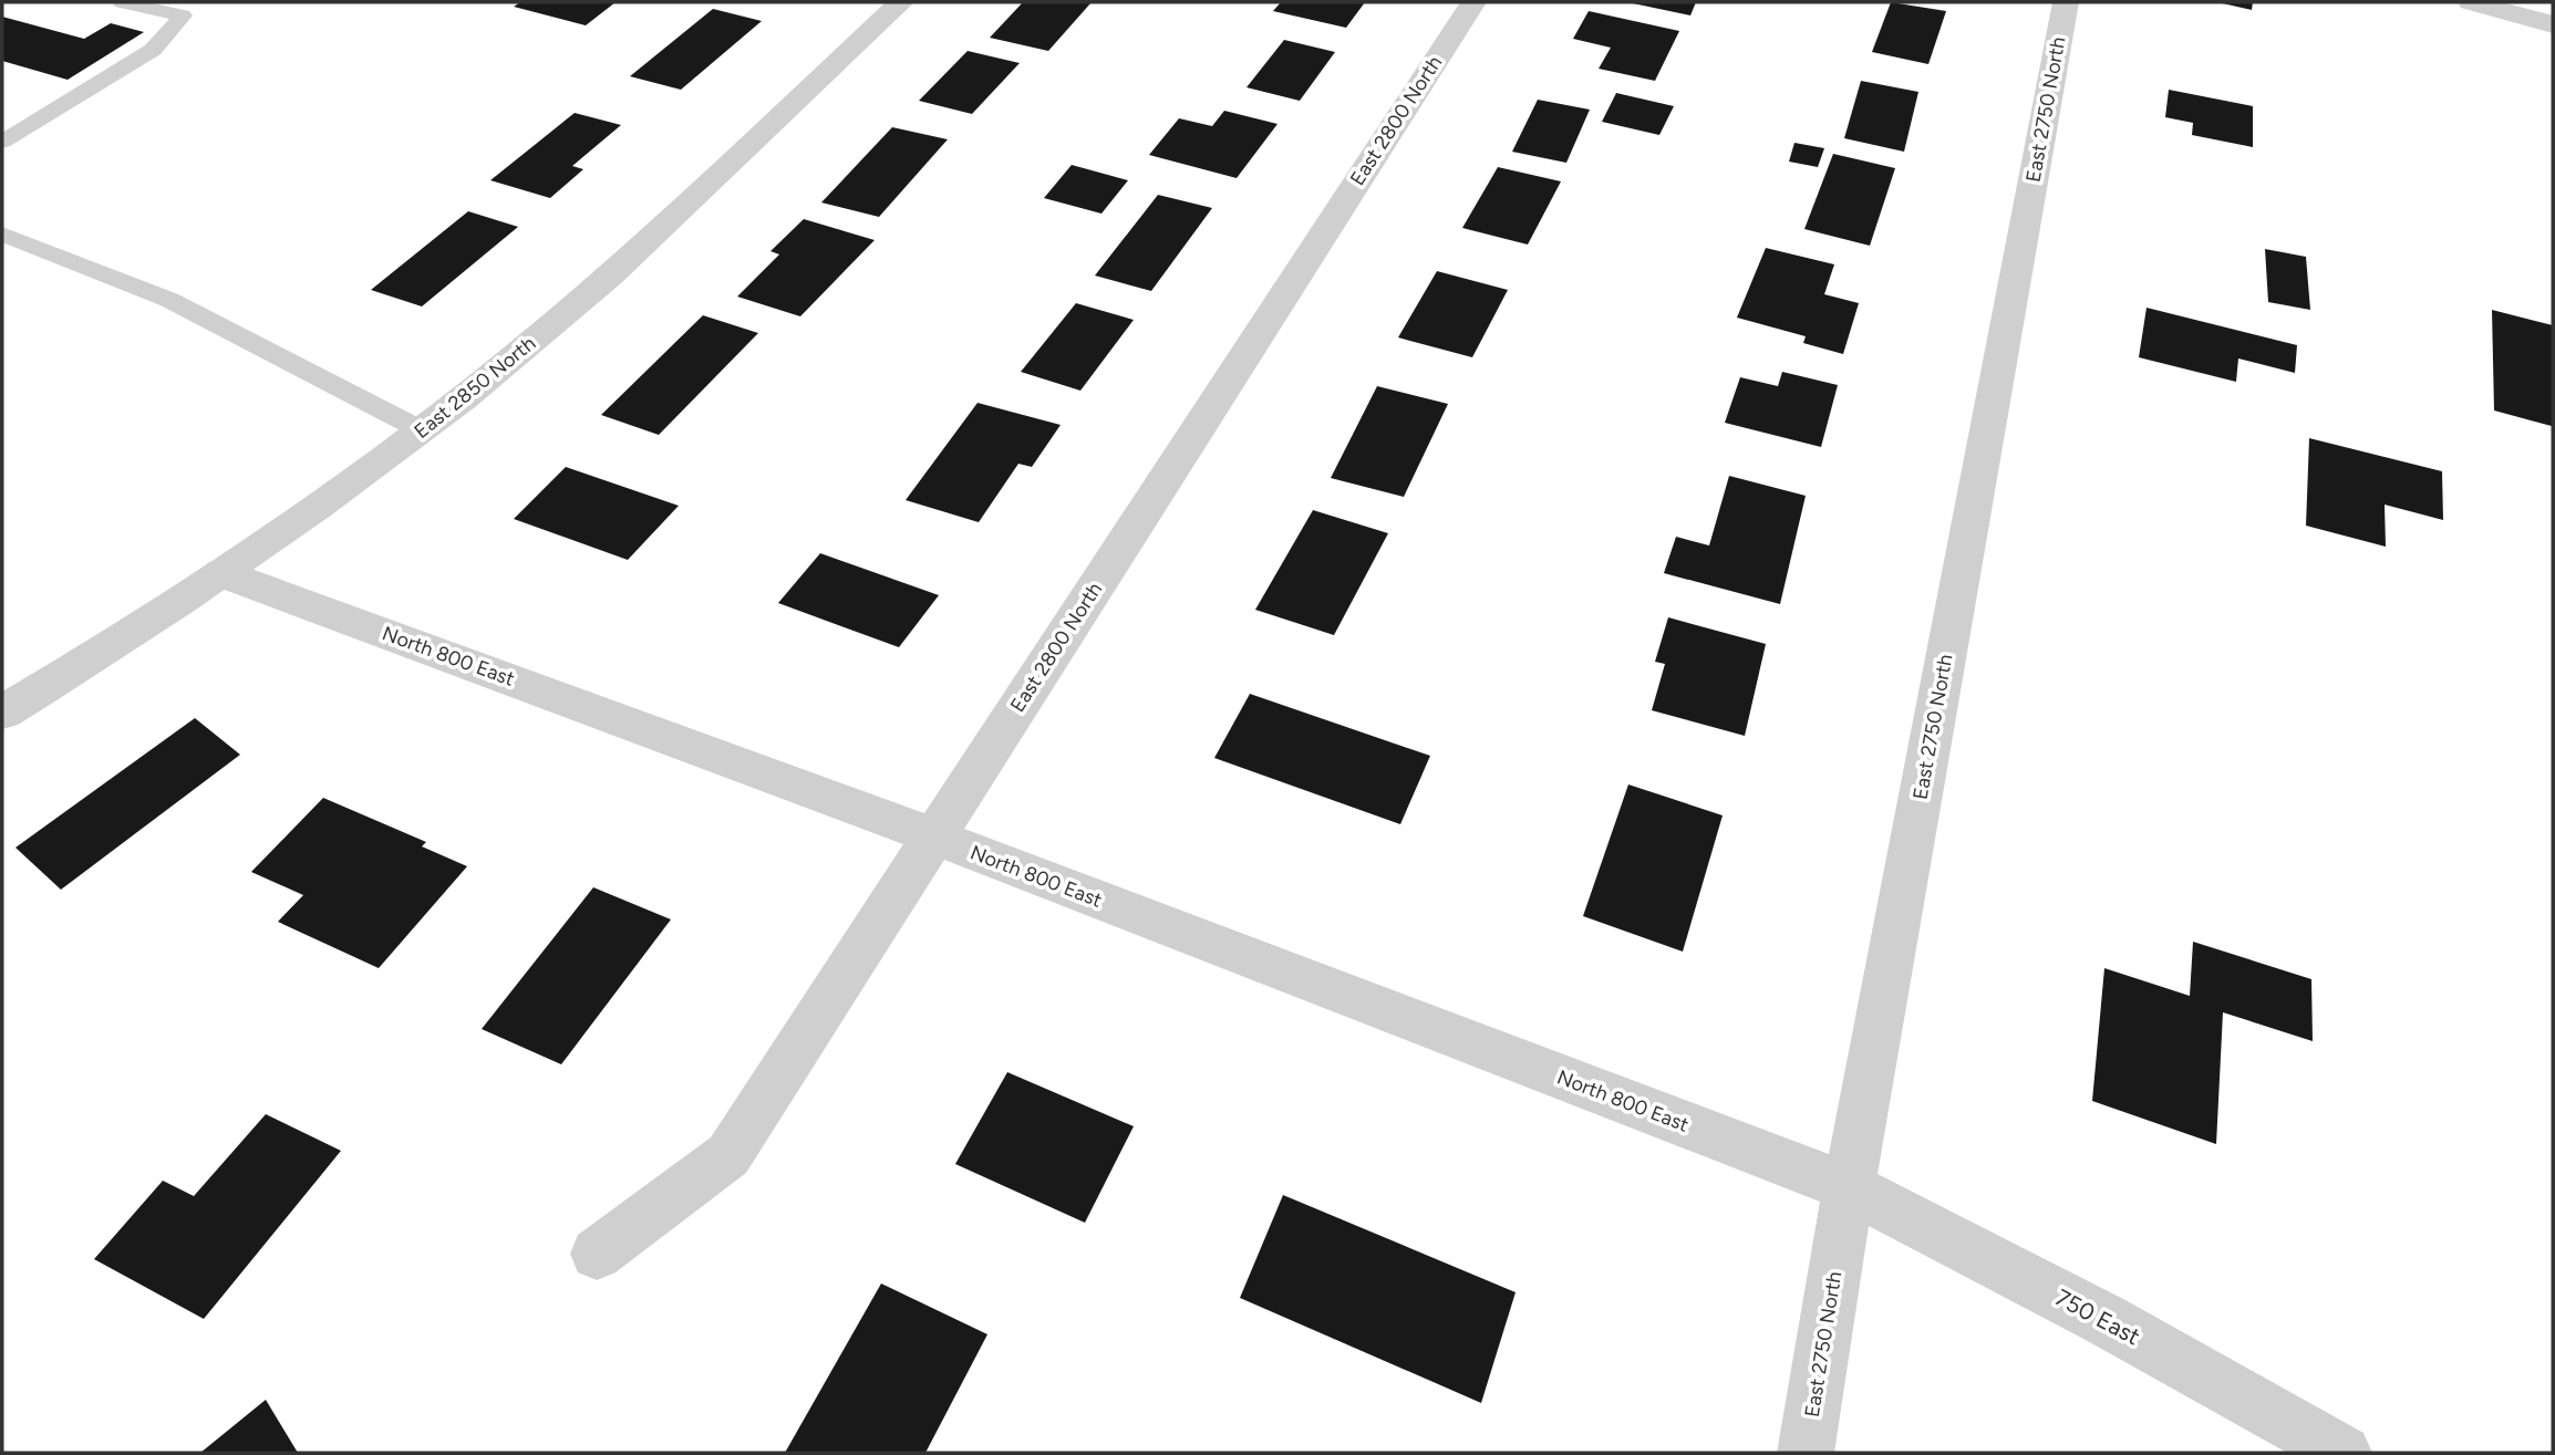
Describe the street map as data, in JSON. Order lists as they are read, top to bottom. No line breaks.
{"streets":{"street":["East 2750 North","East 2800 North","East 2850 North","North 800 East","750 East"]},"crossings":[["East 2750 North","North 800 East"],["East 2750 North","750 East"],["East 2800 North","North 800 East"],["East 2850 North","North 800 East"],["North 800 East","750 East"]]}
